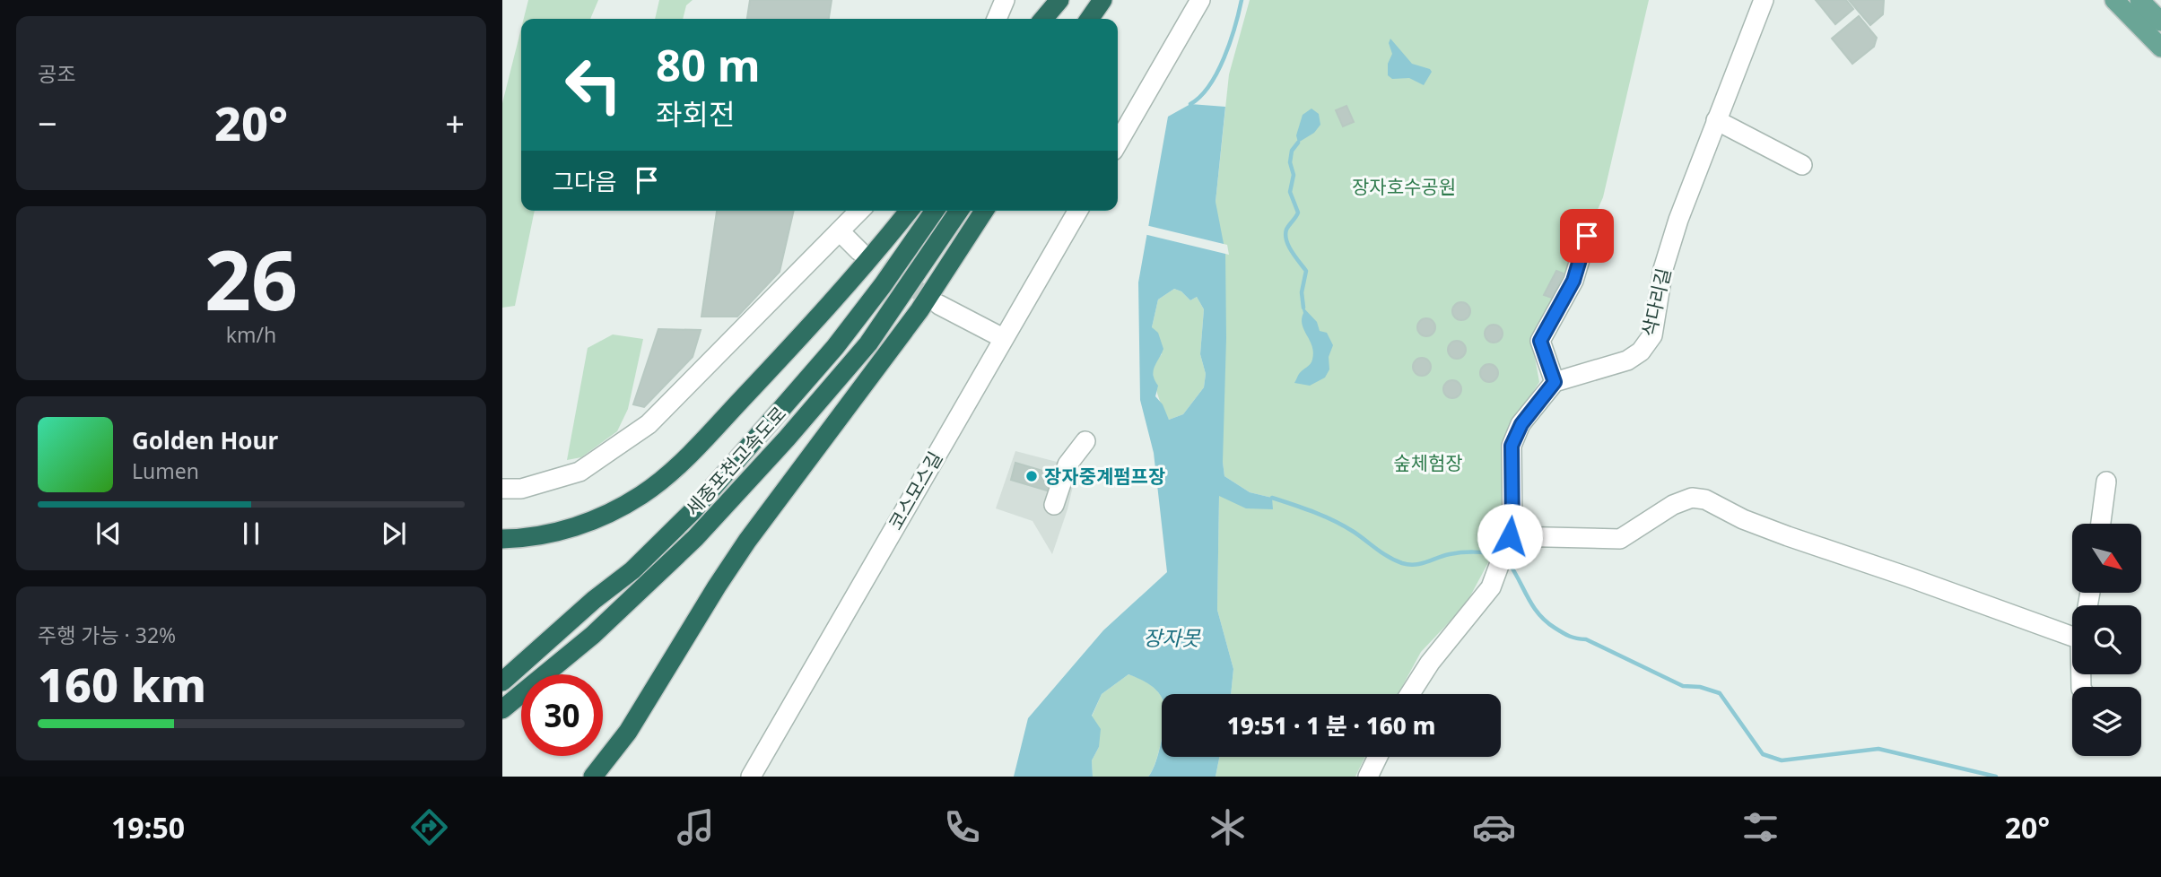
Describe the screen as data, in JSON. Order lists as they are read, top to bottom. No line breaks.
{"streets":{"highway":["세종포천고속도로"],"street":["삭다리길","코스모스길"]},"water":["장자못"],"parks":["장자호수공원","숲체험장"],"places":["장자중계펌프장"],"north":"bottom right","page":{"tile":["공조",["26","km/h"],["주행 가능 · 32%","160 km"]],"turn":["80 m","좌회전"],"heat":["−","20°","+"],"then":"그다음","song":["Golden Hour","Lumen"],"limit":"30","trip":"19:51 · 1 분 · 160 m","tabs":["19:50","20°"]}}
